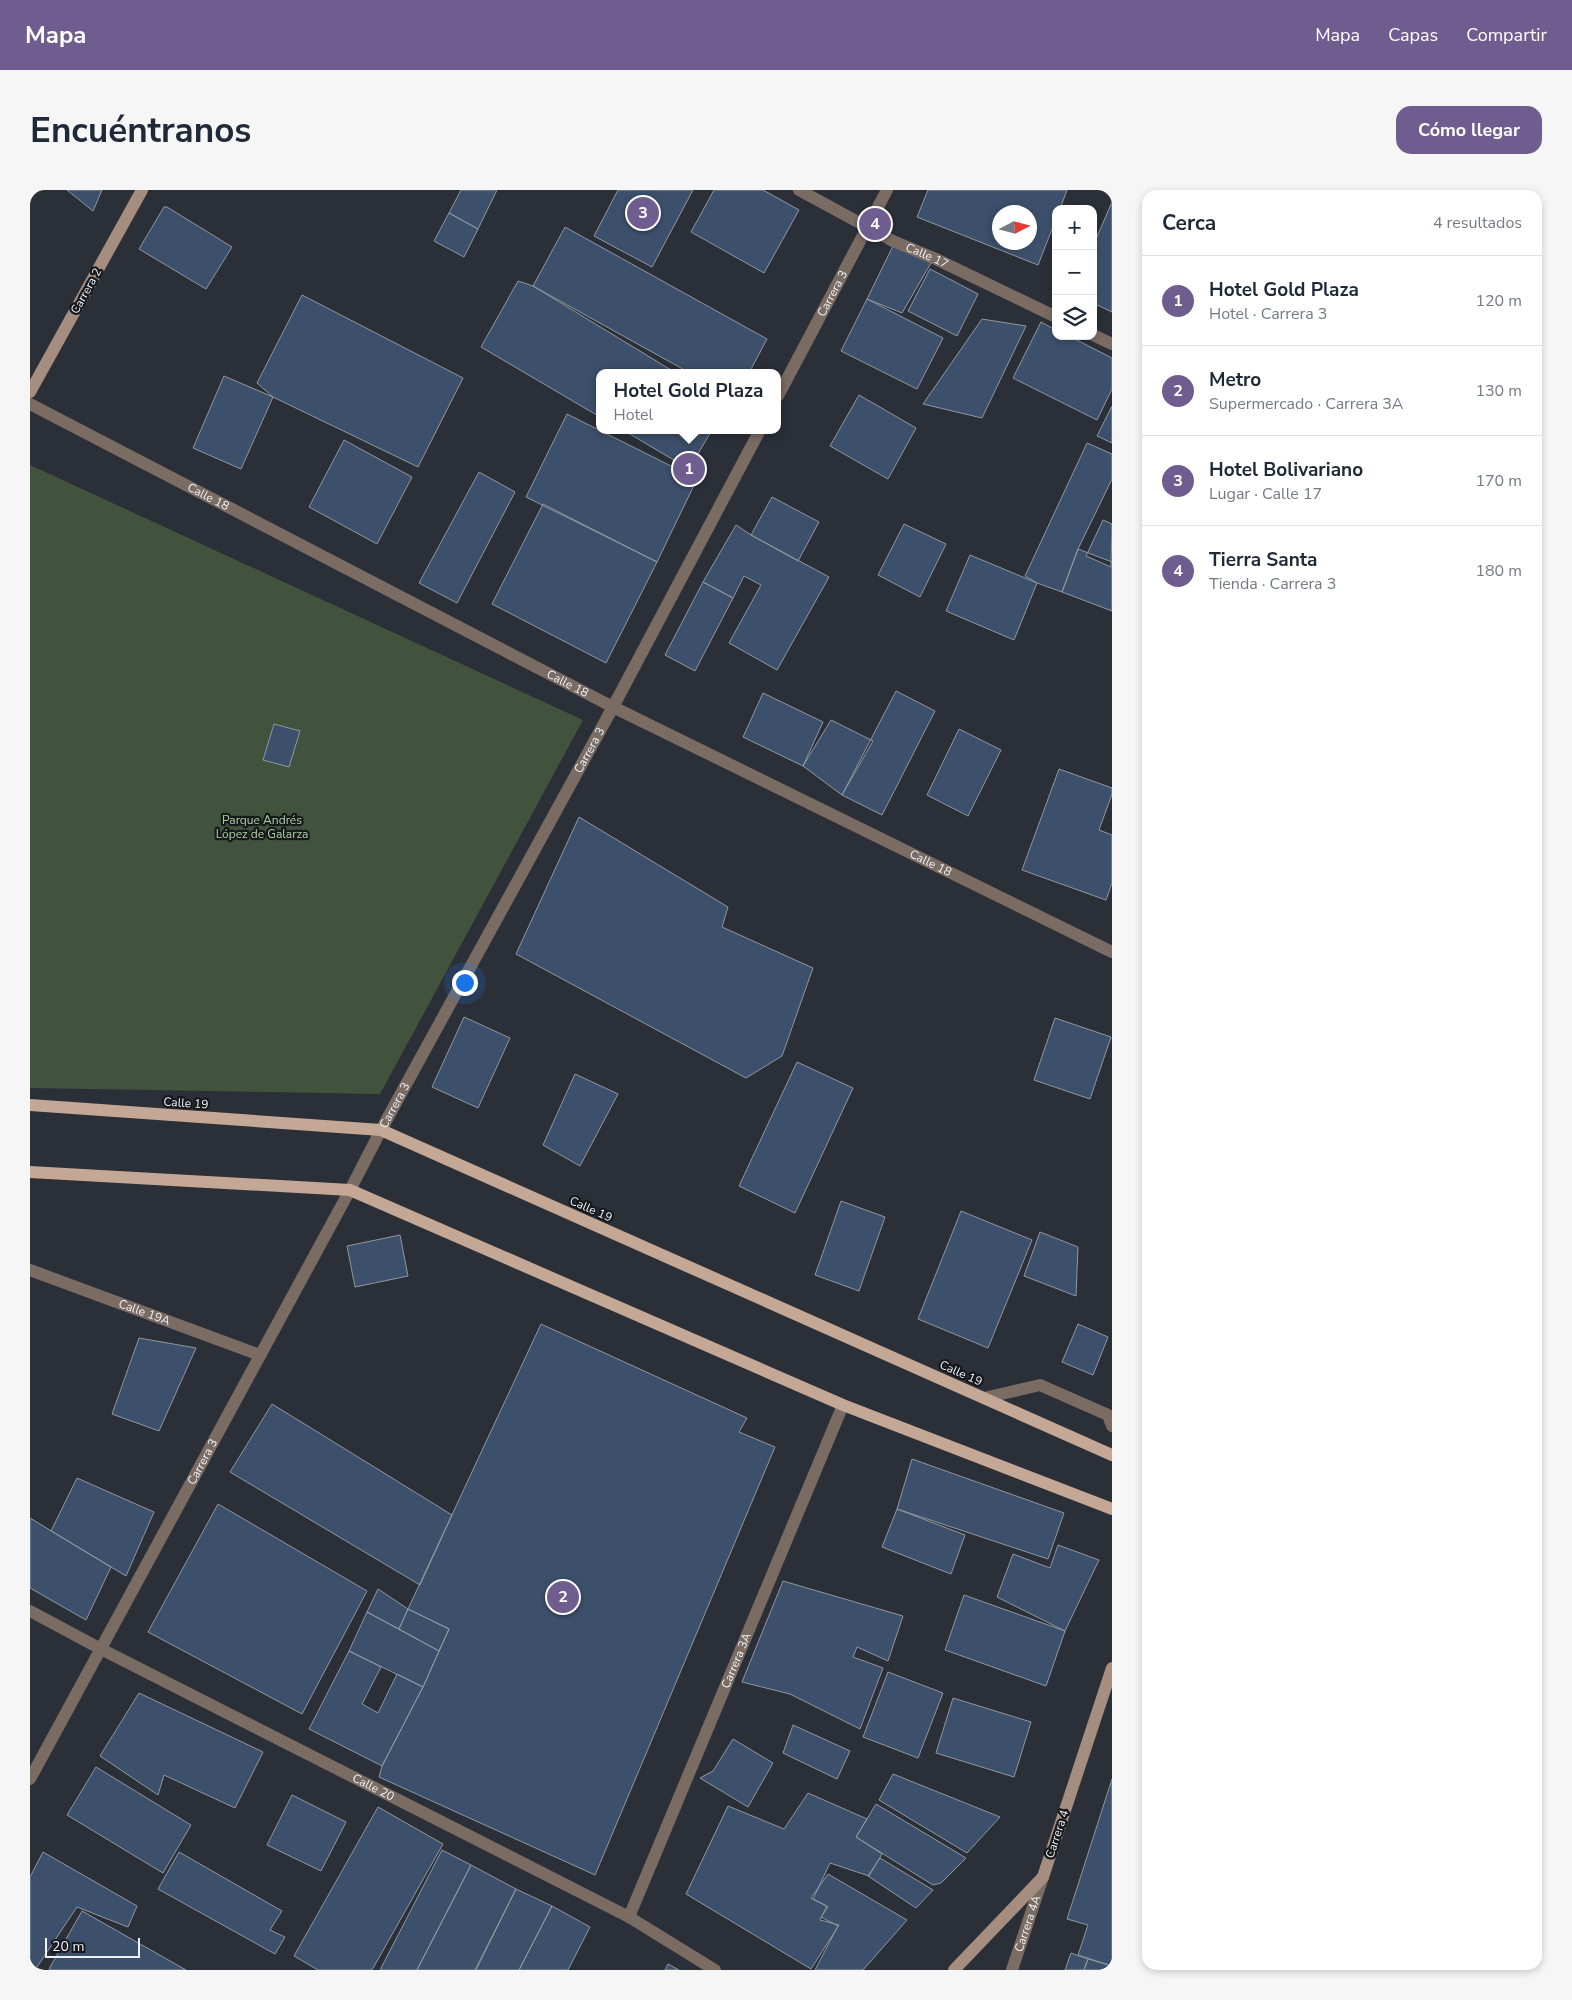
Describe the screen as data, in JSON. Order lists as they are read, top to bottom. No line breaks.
{"streets":{"main road":["Calle 19"],"street":["Calle 17","Carrera 2","Carrera 3","Calle 18","Calle 19A","Carrera 3A","Calle 20","Carrera 4","Carrera 4A"]},"crossings":[["Calle 17","Carrera 3"],["Carrera 3","Calle 18"],["Carrera 3","Calle 19"],["Carrera 3","Calle 19A"],["Carrera 3","Calle 20"],["Carrera 3A","Calle 20"],["Carrera 4","Carrera 4A"]],"parks":["Parque Andrés López de Galarza"],"scale_bar":"20 m","north":"right","page":{"header":"Mapa","nav":["Mapa","Capas","Compartir"],"buttons":"Cómo llegar","title":"Encuéntranos","heading":["Cerca","4 resultados"],"pins":["3","4","1","2"],"map_buttons":["+","−"],"list":[{"mark":"1","name":"Hotel Gold Plaza","note":"Hotel · Carrera 3","value":"120 m"},{"mark":"2","name":"Metro","note":"Supermercado · Carrera 3A","value":"130 m"},{"mark":"3","name":"Hotel Bolivariano","note":"Lugar · Calle 17","value":"170 m"},{"mark":"4","name":"Tierra Santa","note":"Tienda · Carrera 3","value":"180 m"}],"popup":["Hotel Gold Plaza","Hotel"],"scale":"20 m"}}
